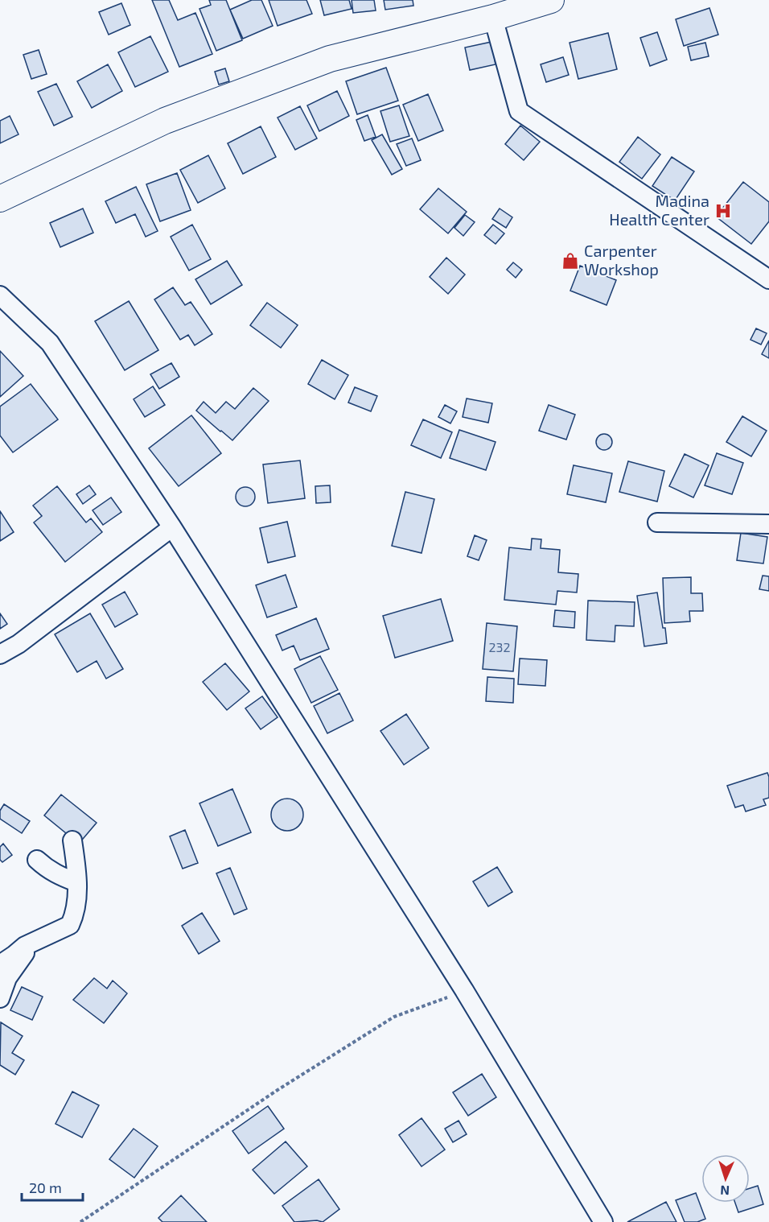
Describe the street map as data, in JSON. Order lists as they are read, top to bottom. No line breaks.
{"places":{"hospital":["Madina Health Center"],"shop":["Carpenter Workshop"]},"house_numbers":["232"],"scale_bar":"20 m","north":"bottom"}
